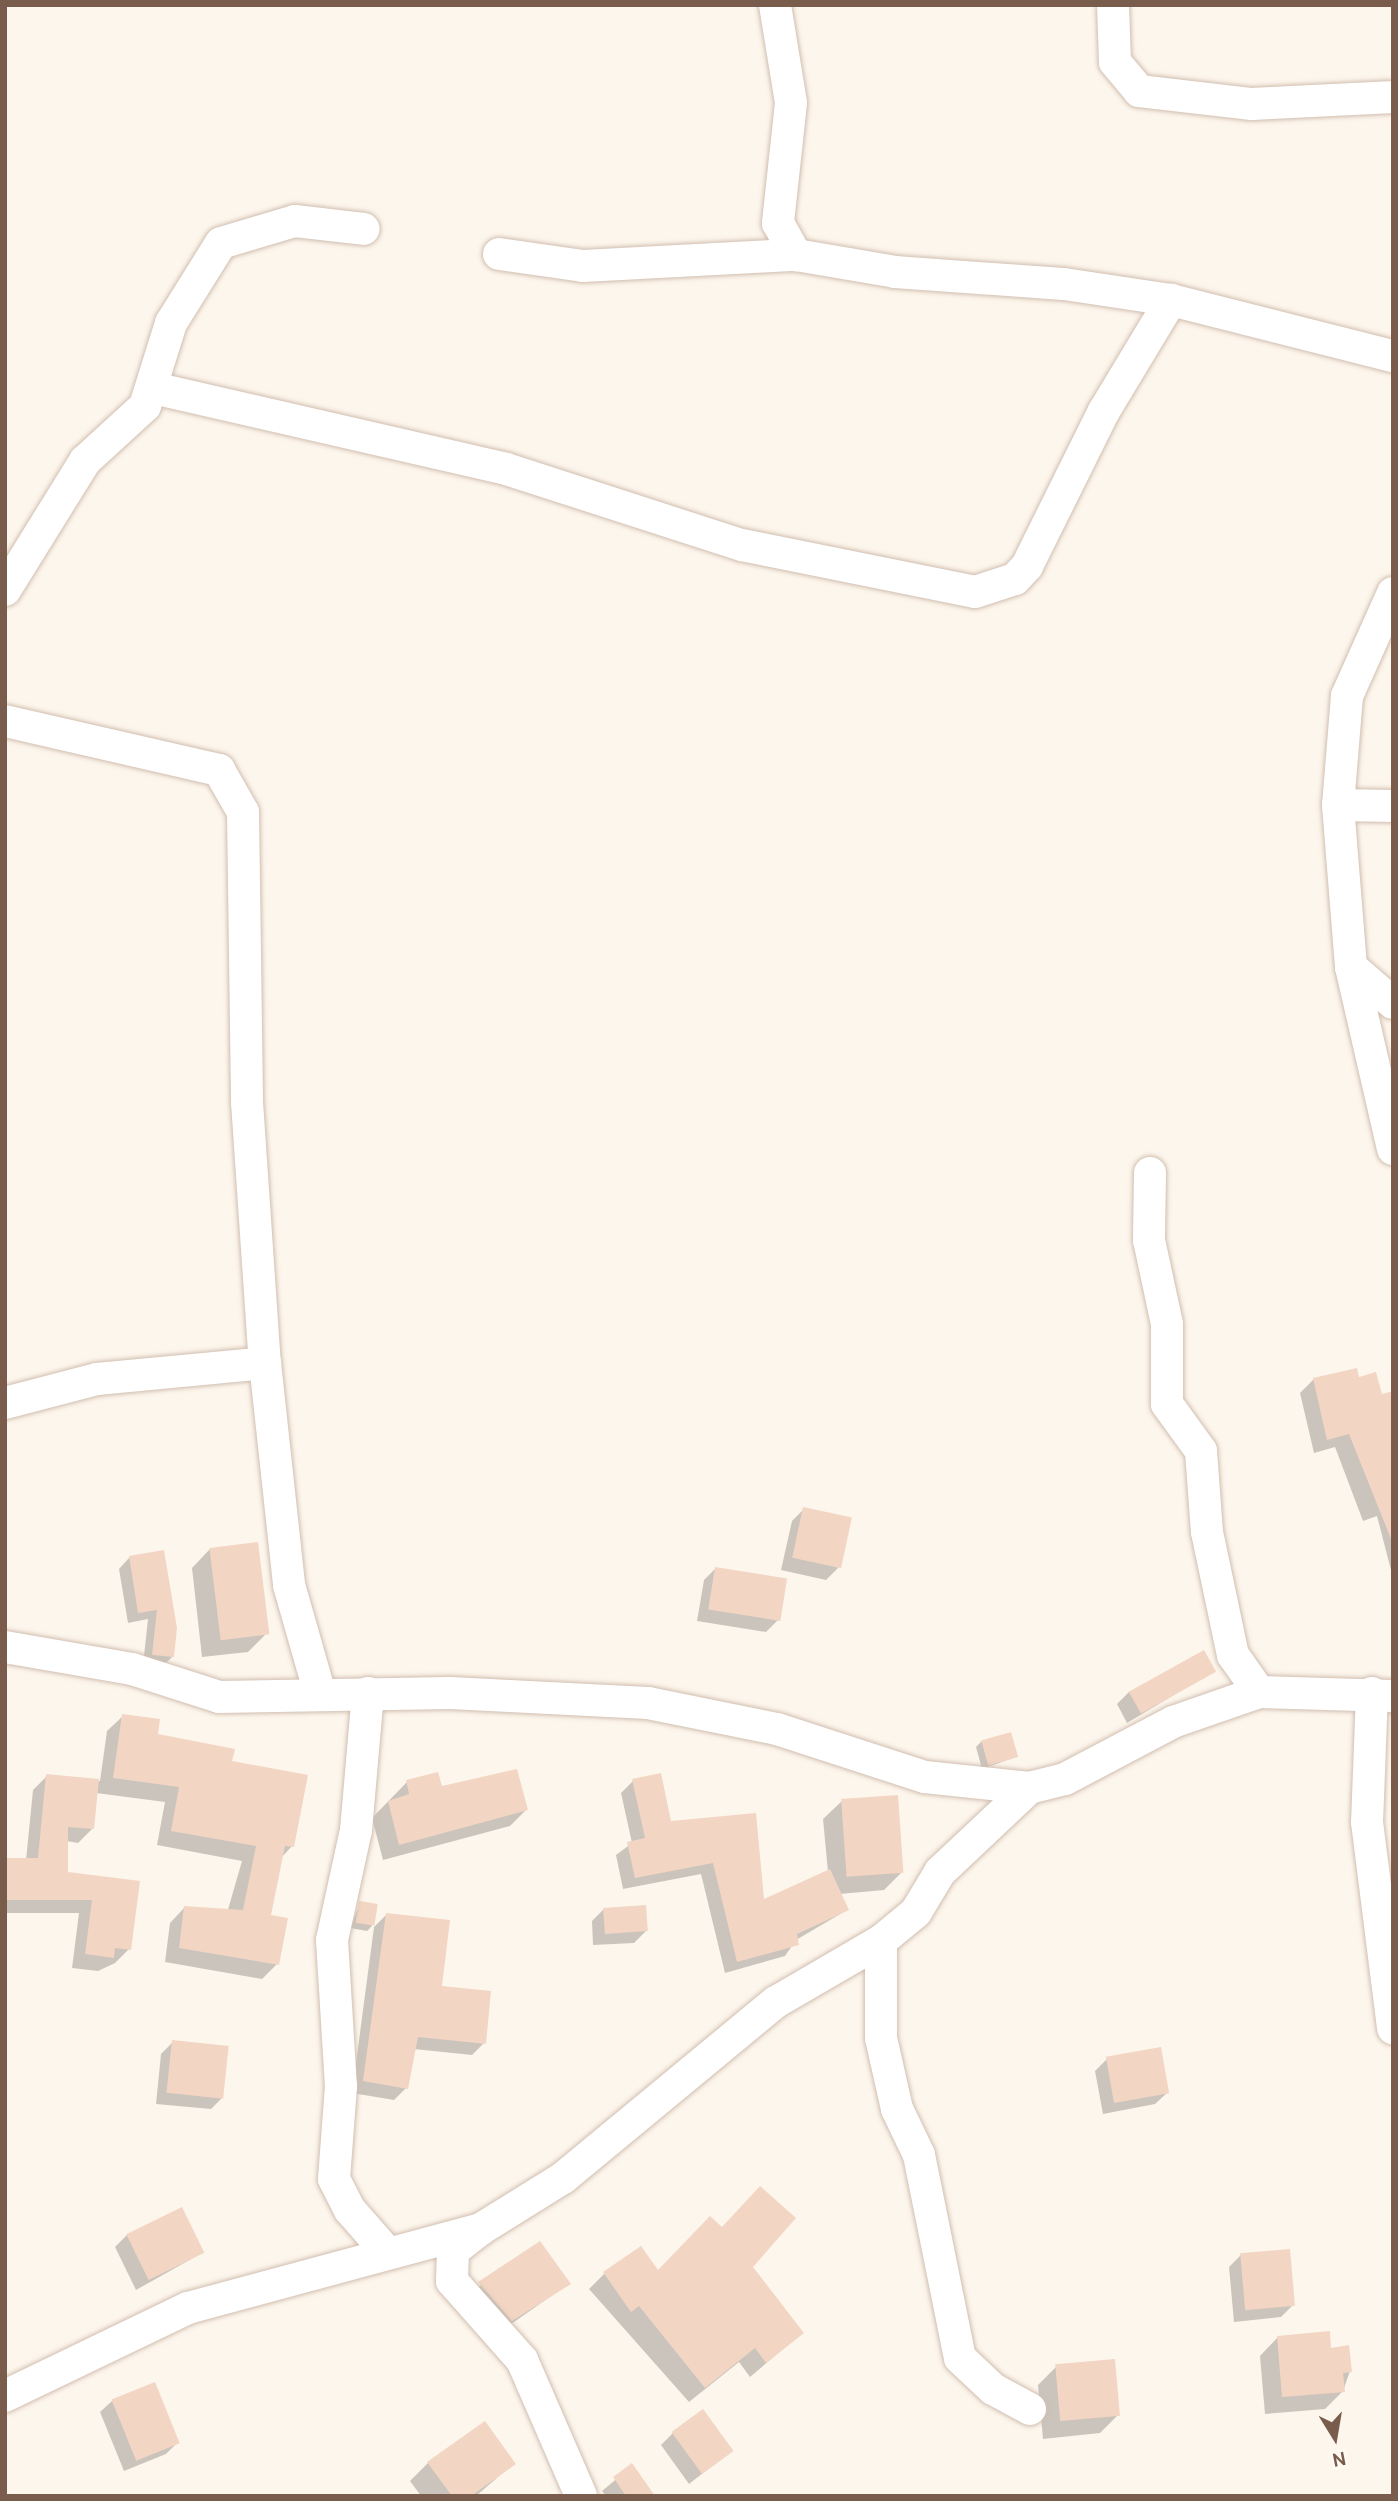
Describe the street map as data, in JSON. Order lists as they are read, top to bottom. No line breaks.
{"north":"bottom"}
